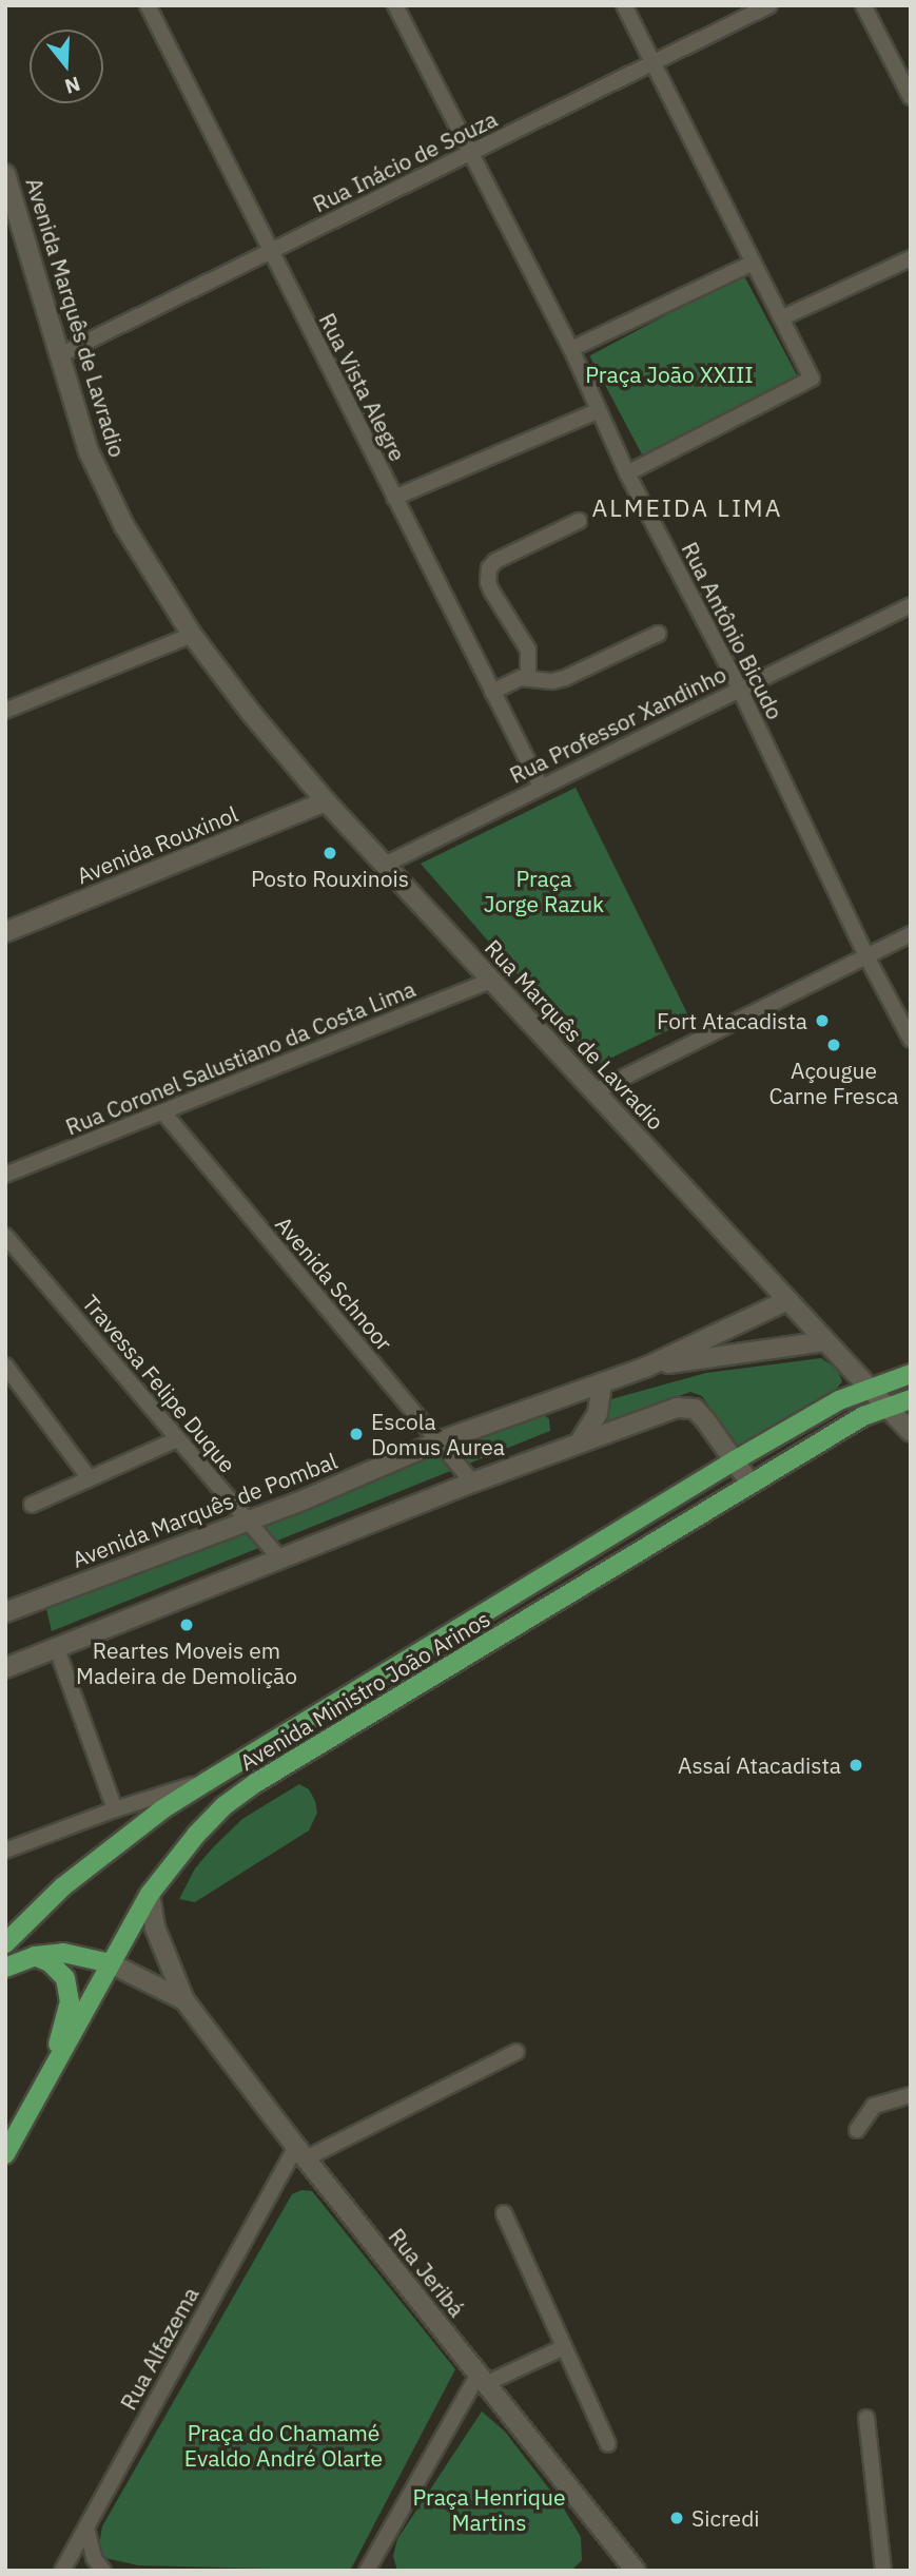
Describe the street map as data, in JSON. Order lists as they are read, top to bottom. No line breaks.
{"streets":{"main road":["Avenida Marquês de Lavradio","Avenida Rouxinol","Rua Marquês de Lavradio","Avenida Marquês de Pombal","Avenida Ministro João Arinos","Rua Jeribá"],"street":["Rua Inácio de Souza","Rua Vista Alegre","Rua Antônio Bicudo","Rua Professor Xandinho","Rua Coronel Salustiano da Costa Lima","Avenida Schnoor","Travessa Felipe Duque","Rua Alfazema"]},"crossings":[["Rua Inácio de Souza","Avenida Marquês de Lavradio"],["Rua Inácio de Souza","Rua Vista Alegre"],["Rua Inácio de Souza","Rua Antônio Bicudo"],["Avenida Marquês de Lavradio","Avenida Rouxinol"],["Avenida Marquês de Lavradio","Rua Marquês de Lavradio"],["Rua Vista Alegre","Rua Professor Xandinho"],["Rua Antônio Bicudo","Rua Professor Xandinho"],["Rua Professor Xandinho","Rua Marquês de Lavradio"],["Avenida Rouxinol","Rua Marquês de Lavradio"],["Rua Marquês de Lavradio","Rua Coronel Salustiano da Costa Lima"],["Rua Marquês de Lavradio","Avenida Marquês de Pombal"],["Rua Coronel Salustiano da Costa Lima","Avenida Schnoor"],["Avenida Schnoor","Avenida Marquês de Pombal"],["Travessa Felipe Duque","Avenida Marquês de Pombal"],["Rua Jeribá","Rua Alfazema"]],"districts":["ALMEIDA LIMA"],"parks":["Praça João XXIII","Praça Jorge Razuk","Praça do Chamamé Evaldo André Olarte","Praça Henrique Martins"],"places":["Posto Rouxinois","Fort Atacadista","Açougue Carne Fresca","Escola Domus Aurea","Reartes Moveis em Madeira de Demolição","Assaí Atacadista","Sicredi"],"north":"bottom"}
